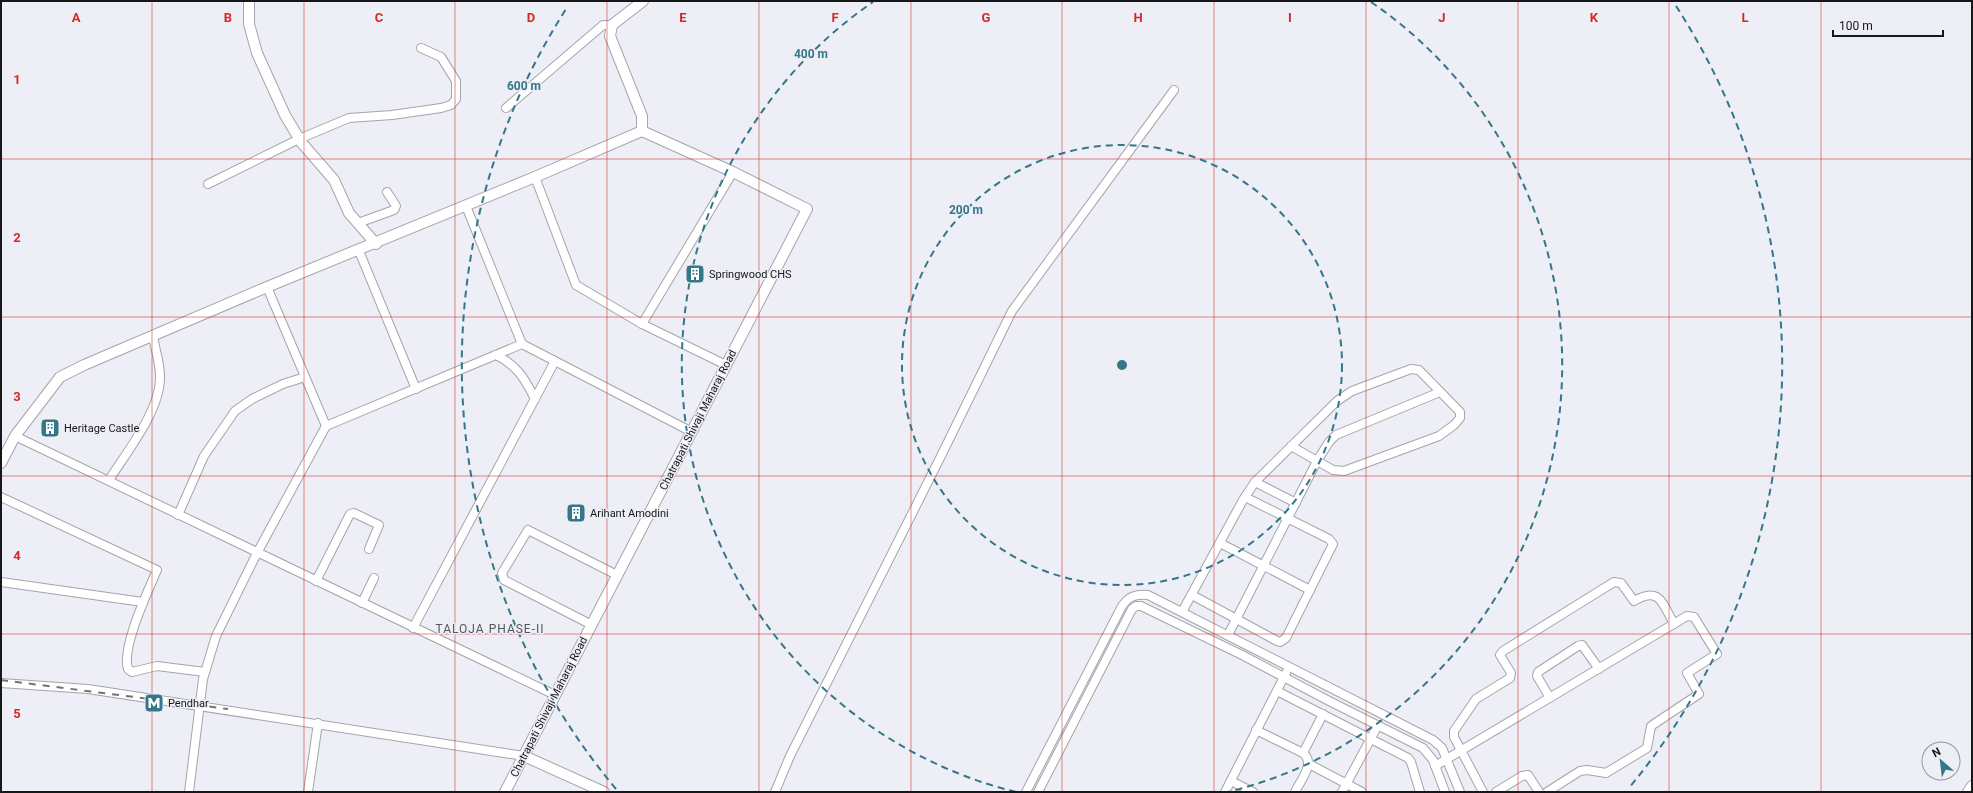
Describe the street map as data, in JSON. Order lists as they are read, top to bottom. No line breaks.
{"streets":{"street":["Chatrapati Shivaji Maharaj Road"]},"districts":["TALOJA PHASE-II"],"places":{"building":["Springwood CHS","Heritage Castle","Arihant Amodini"],"metro station":["Pendhar"]},"scale_bar":"100 m","north":"top left","grid":{"columns":["A","B","C","D","E","F","G","H","I","J","K","L"],"rows":["1","2","3","4","5"]},"rings":["400 m","600 m","200 m"]}
